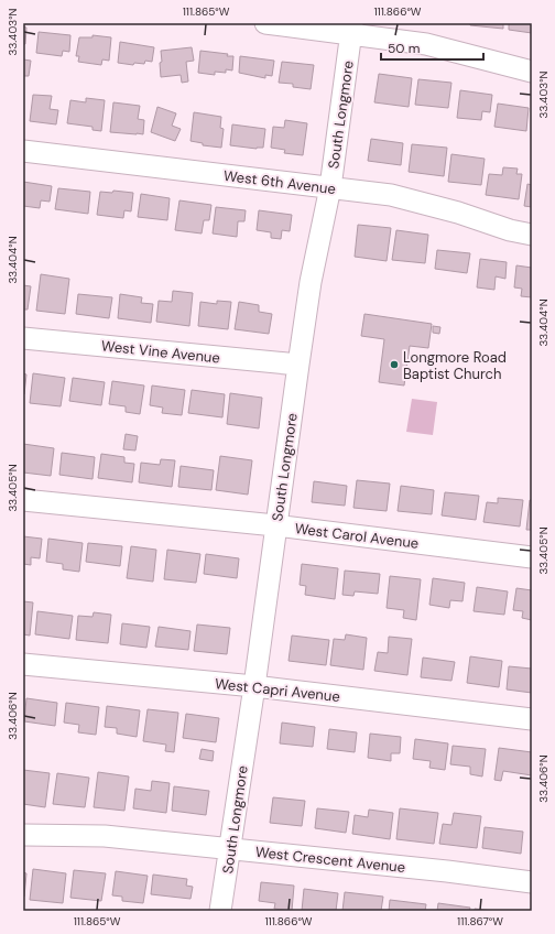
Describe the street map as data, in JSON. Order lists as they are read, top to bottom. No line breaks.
{"streets":{"street":["South Longmore","West 6th Avenue","West Vine Avenue","West Carol Avenue","West Capri Avenue","West Crescent Avenue"]},"crossings":[["South Longmore","West 6th Avenue"],["South Longmore","West Vine Avenue"],["South Longmore","West Carol Avenue"],["South Longmore","West Capri Avenue"],["South Longmore","West Crescent Avenue"]],"places":["Longmore Road Baptist Church"],"scale_bar":"50 m","coordinates":["111.865°W","111.866°W","33.403°N","33.404°N","33.405°N","33.406°N","111.867°W"]}
